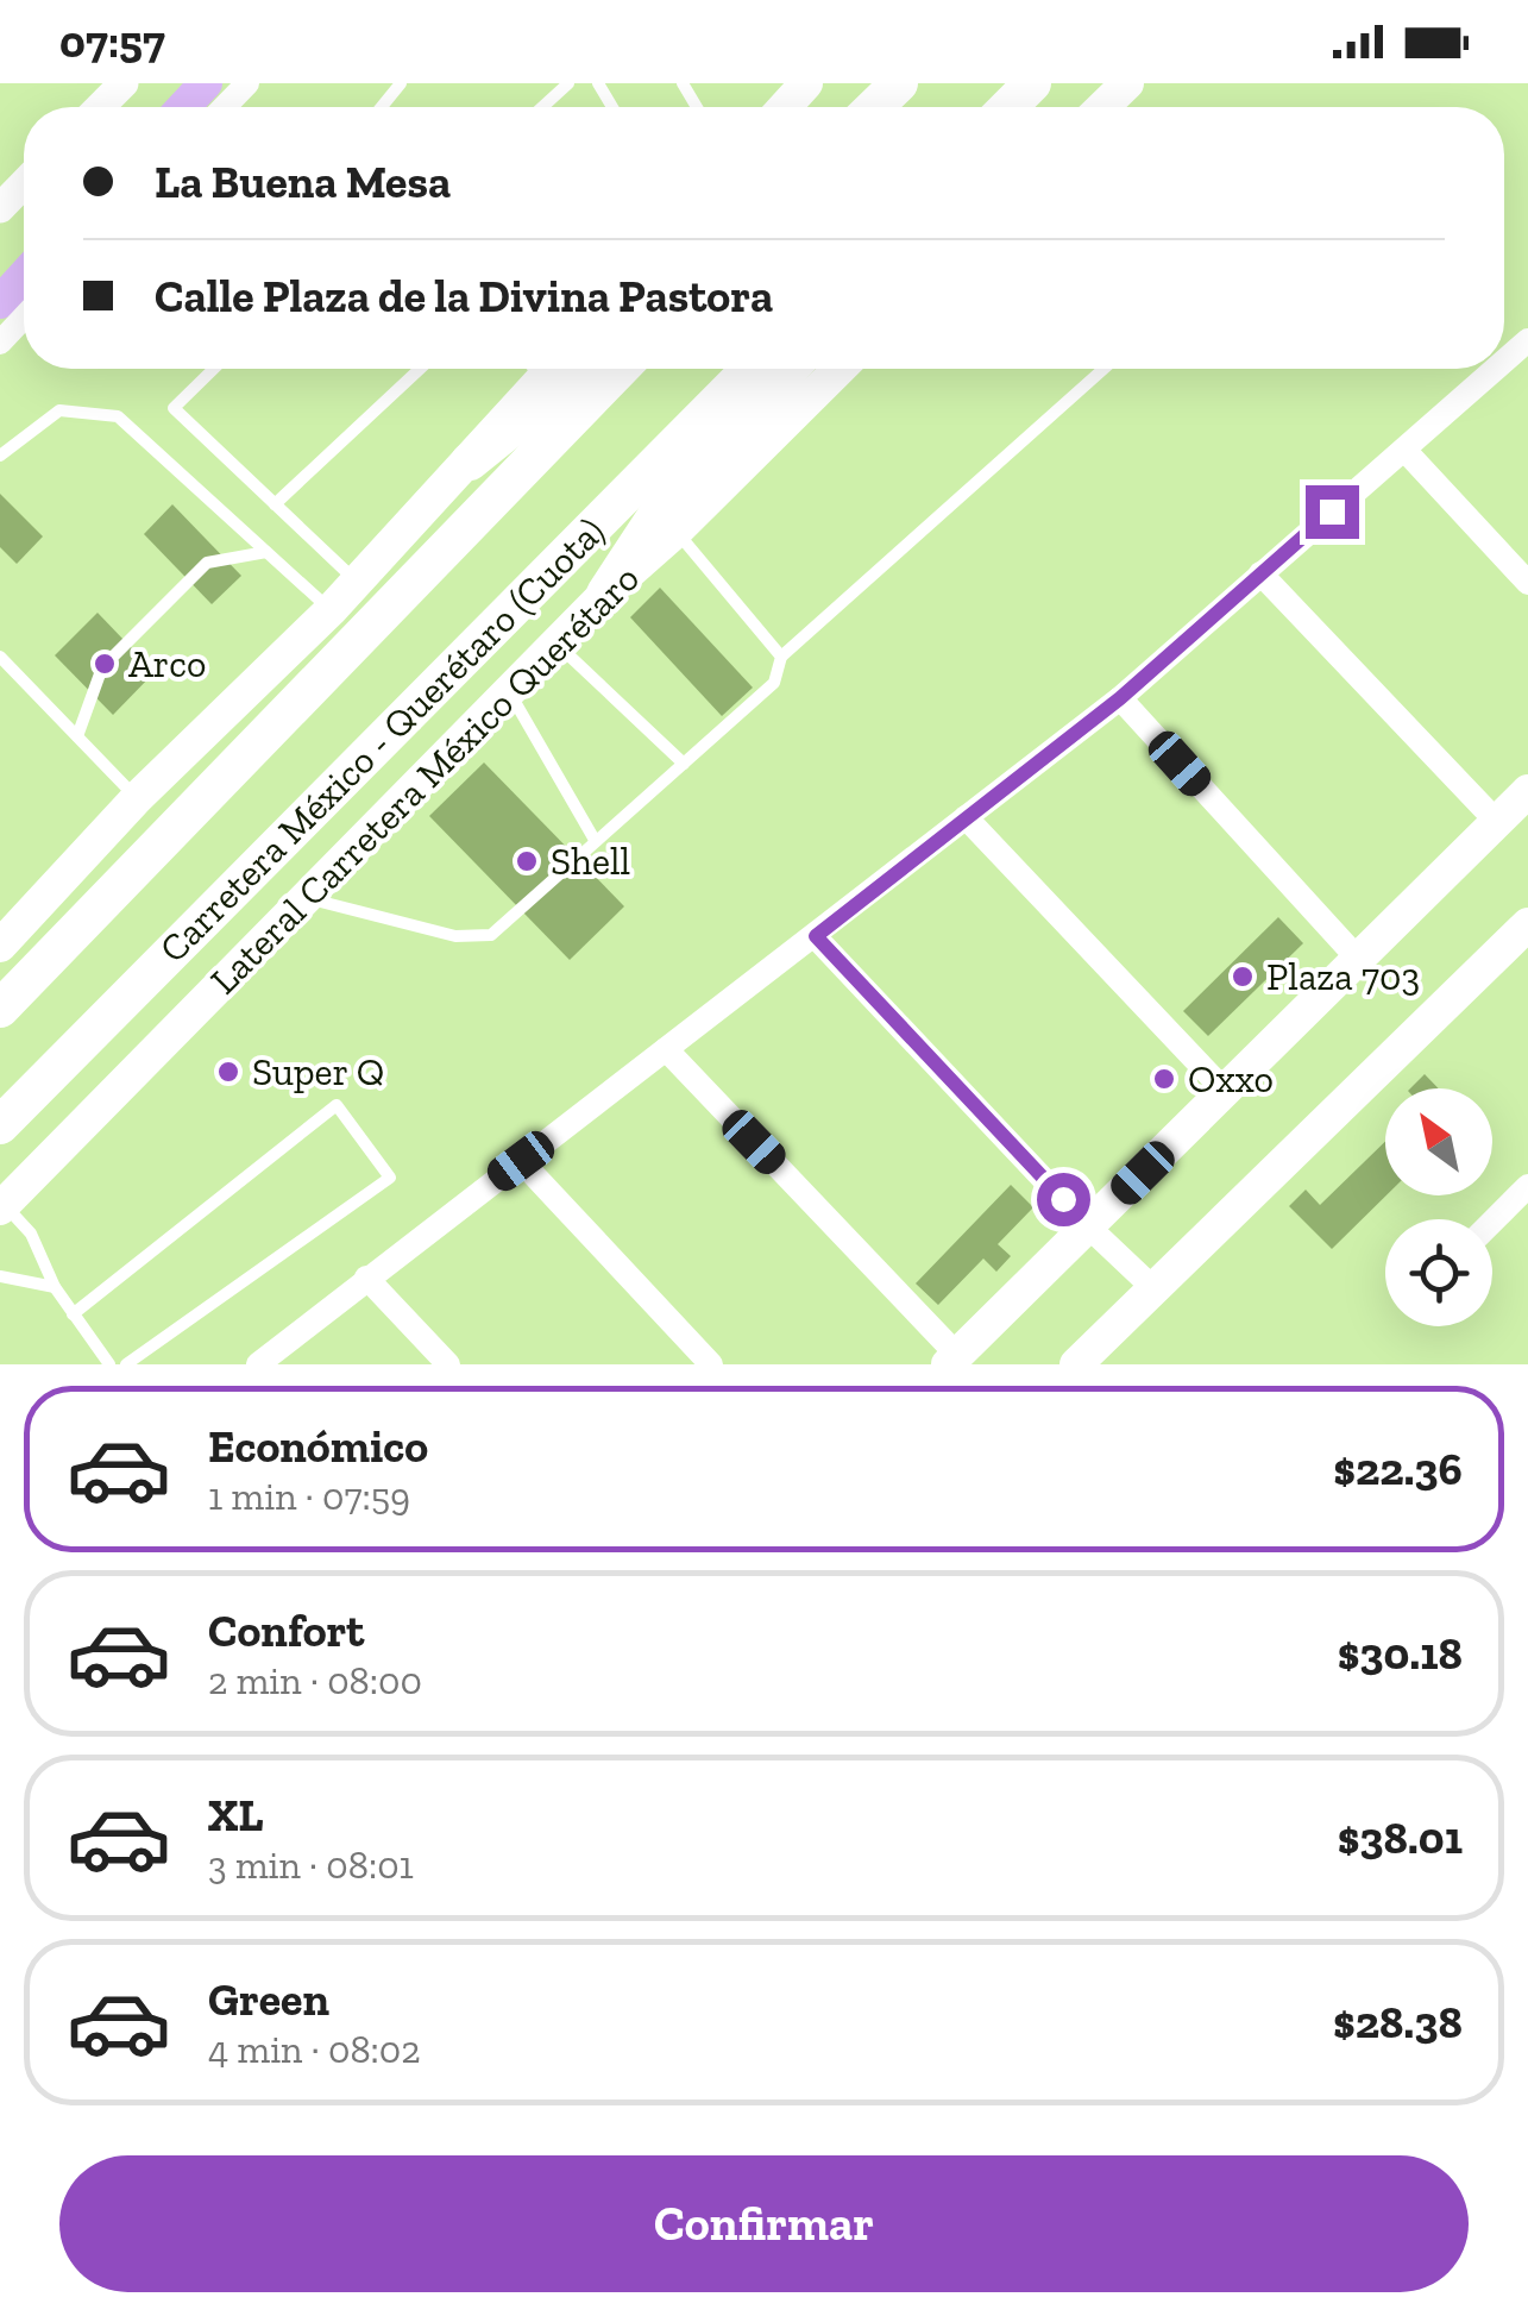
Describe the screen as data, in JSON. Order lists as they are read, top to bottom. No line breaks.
{"streets":{"highway":["Carretera México - Querétaro (Cuota)"],"main road":["Lateral Carretera México Querétaro"]},"places":["Arco","Shell","Plaza 703","Super Q","Oxxo"],"north":"top left","page":{"status":"07:57","banner":["La Buena Mesa","Calle Plaza de la Divina Pastora"],"list":[{"name":"Económico","note":"1 min · 07:59","value":"$22.36"},{"name":"Confort","note":"2 min · 08:00","value":"$30.18"},{"name":"XL","note":"3 min · 08:01","value":"$38.01"},{"name":"Green","note":"4 min · 08:02","value":"$28.38"}],"buttons":"Confirmar"}}
